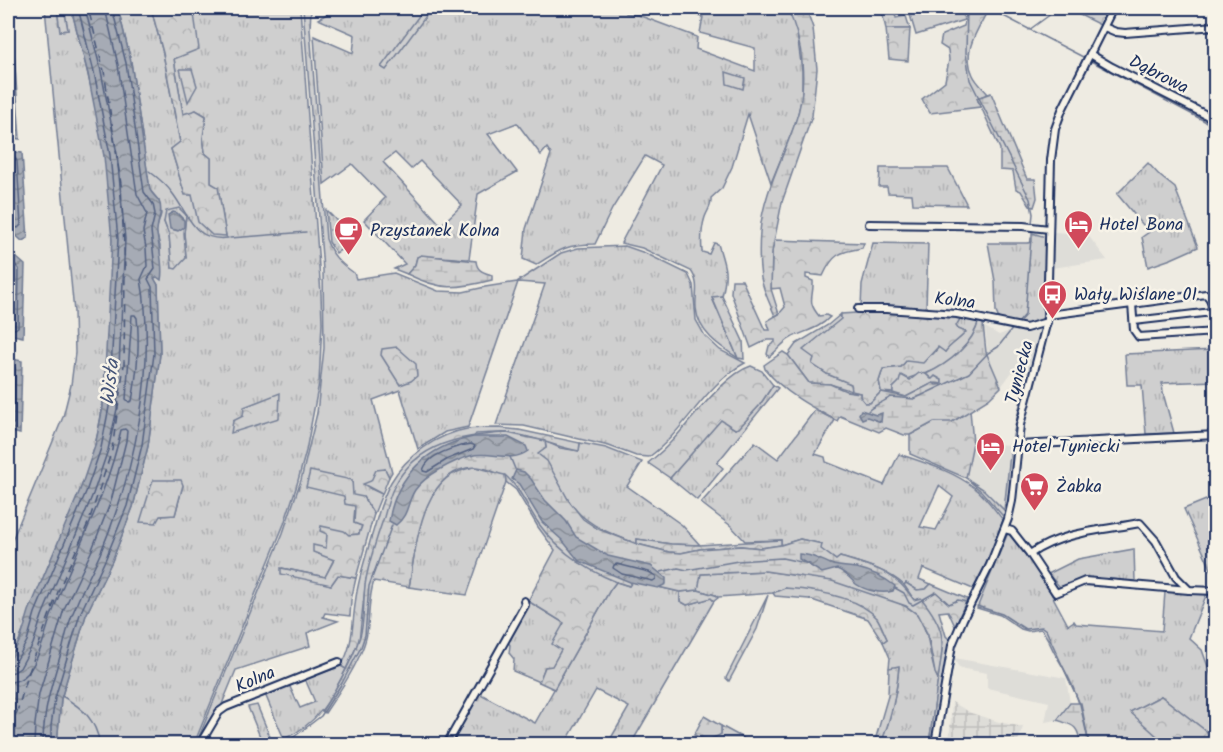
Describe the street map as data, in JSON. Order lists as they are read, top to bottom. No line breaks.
{"streets":{"street":["Dąbrowa","Kolna","Tyniecka"]},"crossings":[["Dąbrowa","Tyniecka"],["Kolna","Tyniecka"]],"water":["Wisła"],"places":{"hotel":["Hotel Bona","Hotel Tyniecki"],"cafe":["Przystanek Kolna"],"bus stop":["Wały Wiślane 01"],"supermarket":["Żabka"]}}
